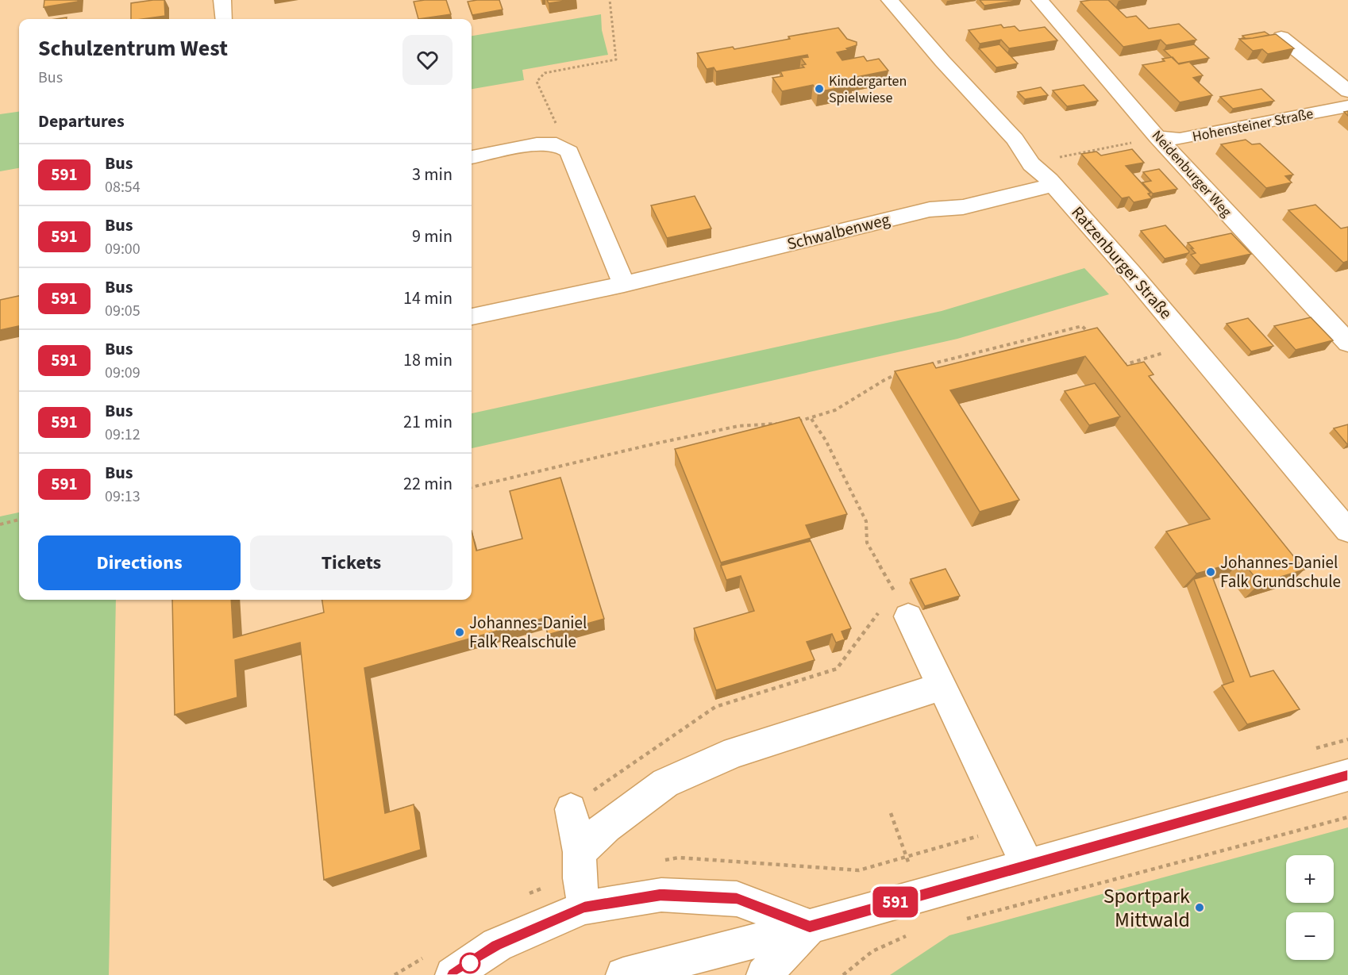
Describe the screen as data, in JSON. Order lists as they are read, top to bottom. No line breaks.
{"streets":{"street":["Hohensteiner Straße","Neidenburger Weg","Schwalbenweg","Ratzenburger Straße"]},"crossings":[["Hohensteiner Straße","Neidenburger Weg"],["Schwalbenweg","Ratzenburger Straße"]],"places":["Kindergarten Spielwiese","Johannes-Daniel Falk Grundschule","Johannes-Daniel Falk Realschule","Sportpark Mittwald"],"lines":["bus line 591"],"page":{"on_map":"591","heading":[["Schulzentrum West","Bus"],"Departures"],"list":[{"mark":"591","name":"Bus","note":"08:54","value":"3 min"},{"mark":"591","name":"Bus","note":"09:00","value":"9 min"},{"mark":"591","name":"Bus","note":"09:05","value":"14 min"},{"mark":"591","name":"Bus","note":"09:09","value":"18 min"},{"mark":"591","name":"Bus","note":"09:12","value":"21 min"},{"mark":"591","name":"Bus","note":"09:13","value":"22 min"}],"buttons":["Directions","Tickets"],"map_buttons":["+","−"]}}
